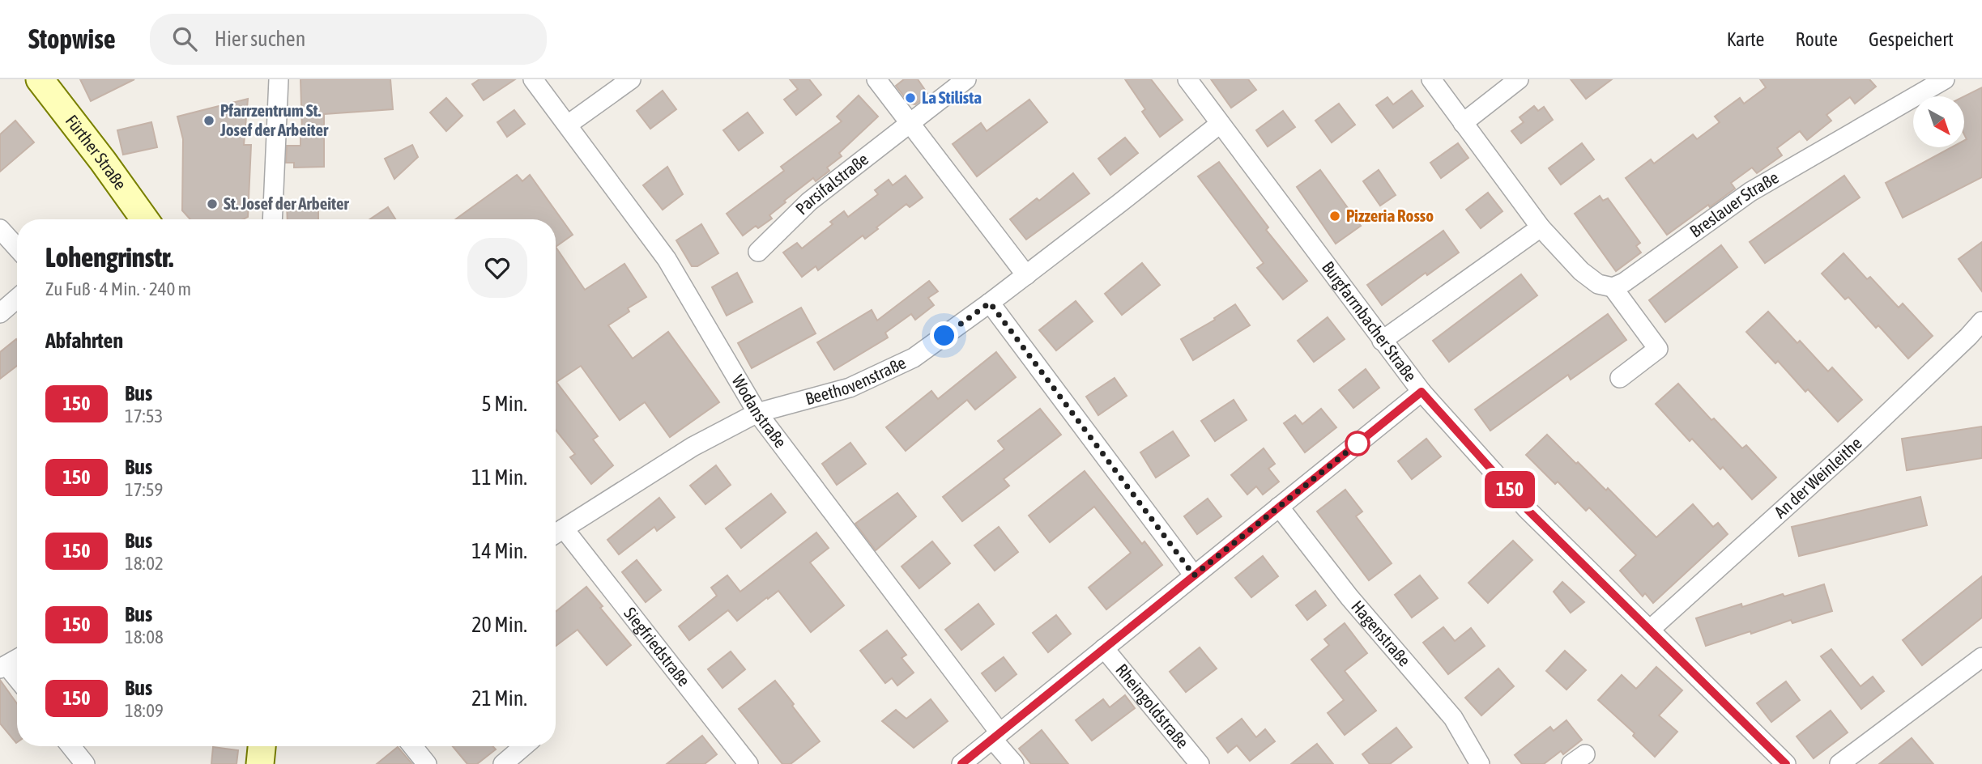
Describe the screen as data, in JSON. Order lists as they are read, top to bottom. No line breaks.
{"streets":{"main road":["Fürther Straße"],"street":["Parsifalstraße","Breslauer Straße","Burgfarrnbacher Straße","Beethovenstraße","Wodanstraße","An der Weinleithe","Hagenstraße","Siegfriedstraße","Rheingoldstraße"]},"crossings":[["Burgfarrnbacher Straße","Beethovenstraße"],["Burgfarrnbacher Straße","An der Weinleithe"],["Beethovenstraße","Wodanstraße"],["Beethovenstraße","Siegfriedstraße"]],"places":["La Stilista","Pfarrzentrum St. Josef der Arbeiter","St. Josef der Arbeiter","Pizzeria Rosso"],"lines":["bus line 150"],"north":"bottom right","page":{"header":"Stopwise","search":"Hier suchen","nav":["Karte","Route","Gespeichert"],"on_map":"150","heading":[["Lohengrinstr.","Zu Fuß · 4 Min. · 240 m"],"Abfahrten"],"list":[{"mark":"150","name":"Bus","note":"17:53","value":"5 Min."},{"mark":"150","name":"Bus","note":"17:59","value":"11 Min."},{"mark":"150","name":"Bus","note":"18:02","value":"14 Min."},{"mark":"150","name":"Bus","note":"18:08","value":"20 Min."},{"mark":"150","name":"Bus","note":"18:09","value":"21 Min."}]}}
